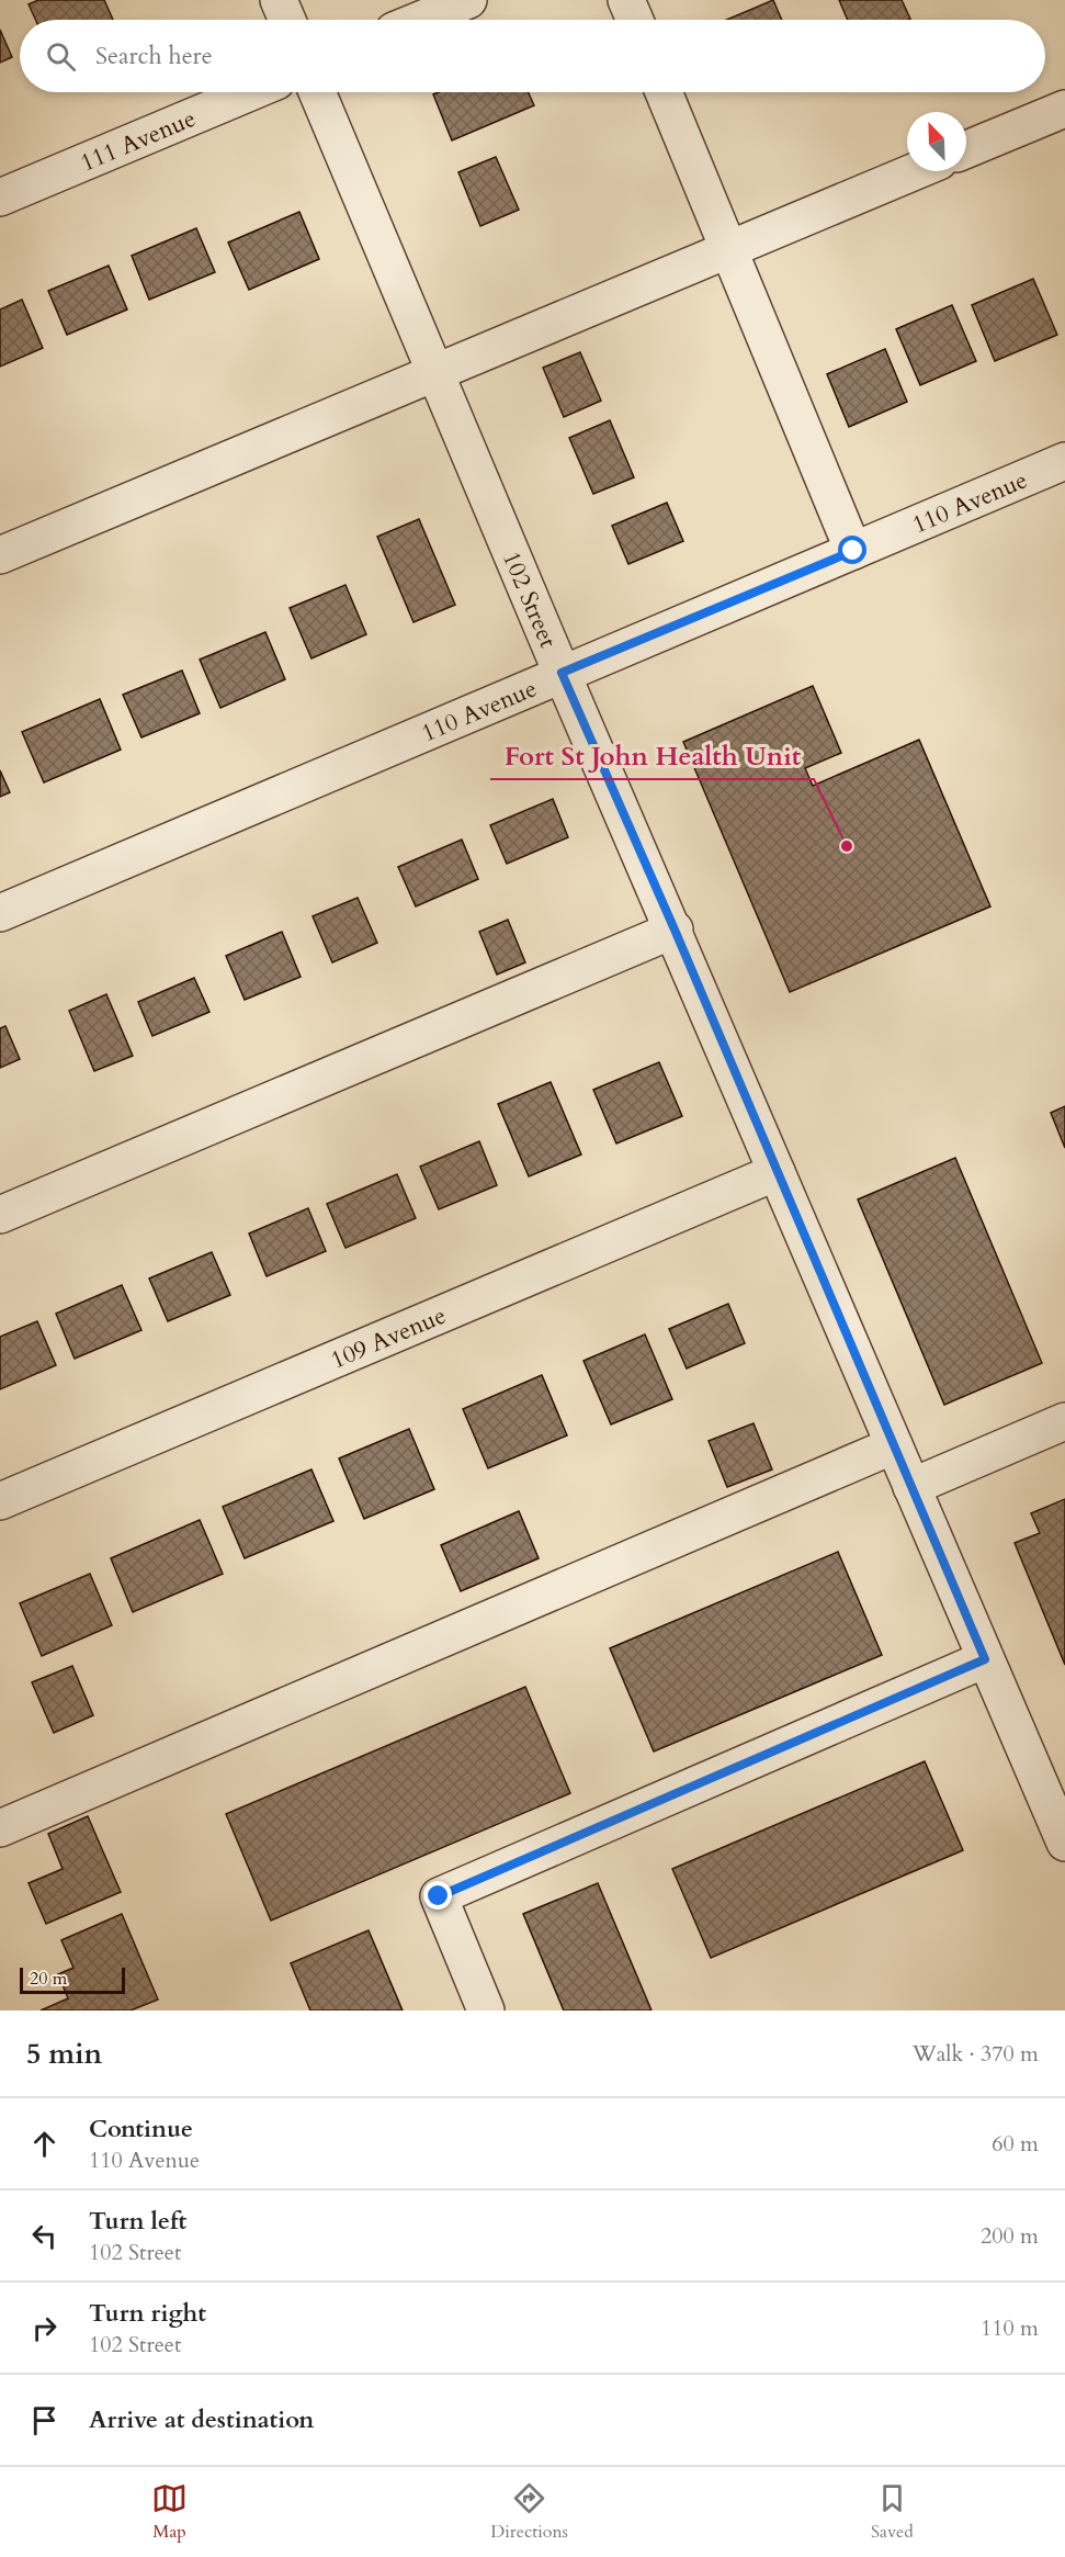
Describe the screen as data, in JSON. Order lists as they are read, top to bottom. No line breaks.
{"streets":{"street":["111 Avenue","110 Avenue","102 Street","109 Avenue"]},"crossings":[["110 Avenue","102 Street"],["102 Street","109 Avenue"]],"places":["Fort St John Health Unit"],"scale_bar":"20 m","north":"top left","page":{"search":"Search here","scale":"20 m","heading":["5 min","Walk · 370 m"],"list":[["Continue","110 Avenue","60 m"],["Turn left","102 Street","200 m"],["Turn right","102 Street","110 m"],"Arrive at destination"],"nav":["Map","Directions","Saved"]}}
